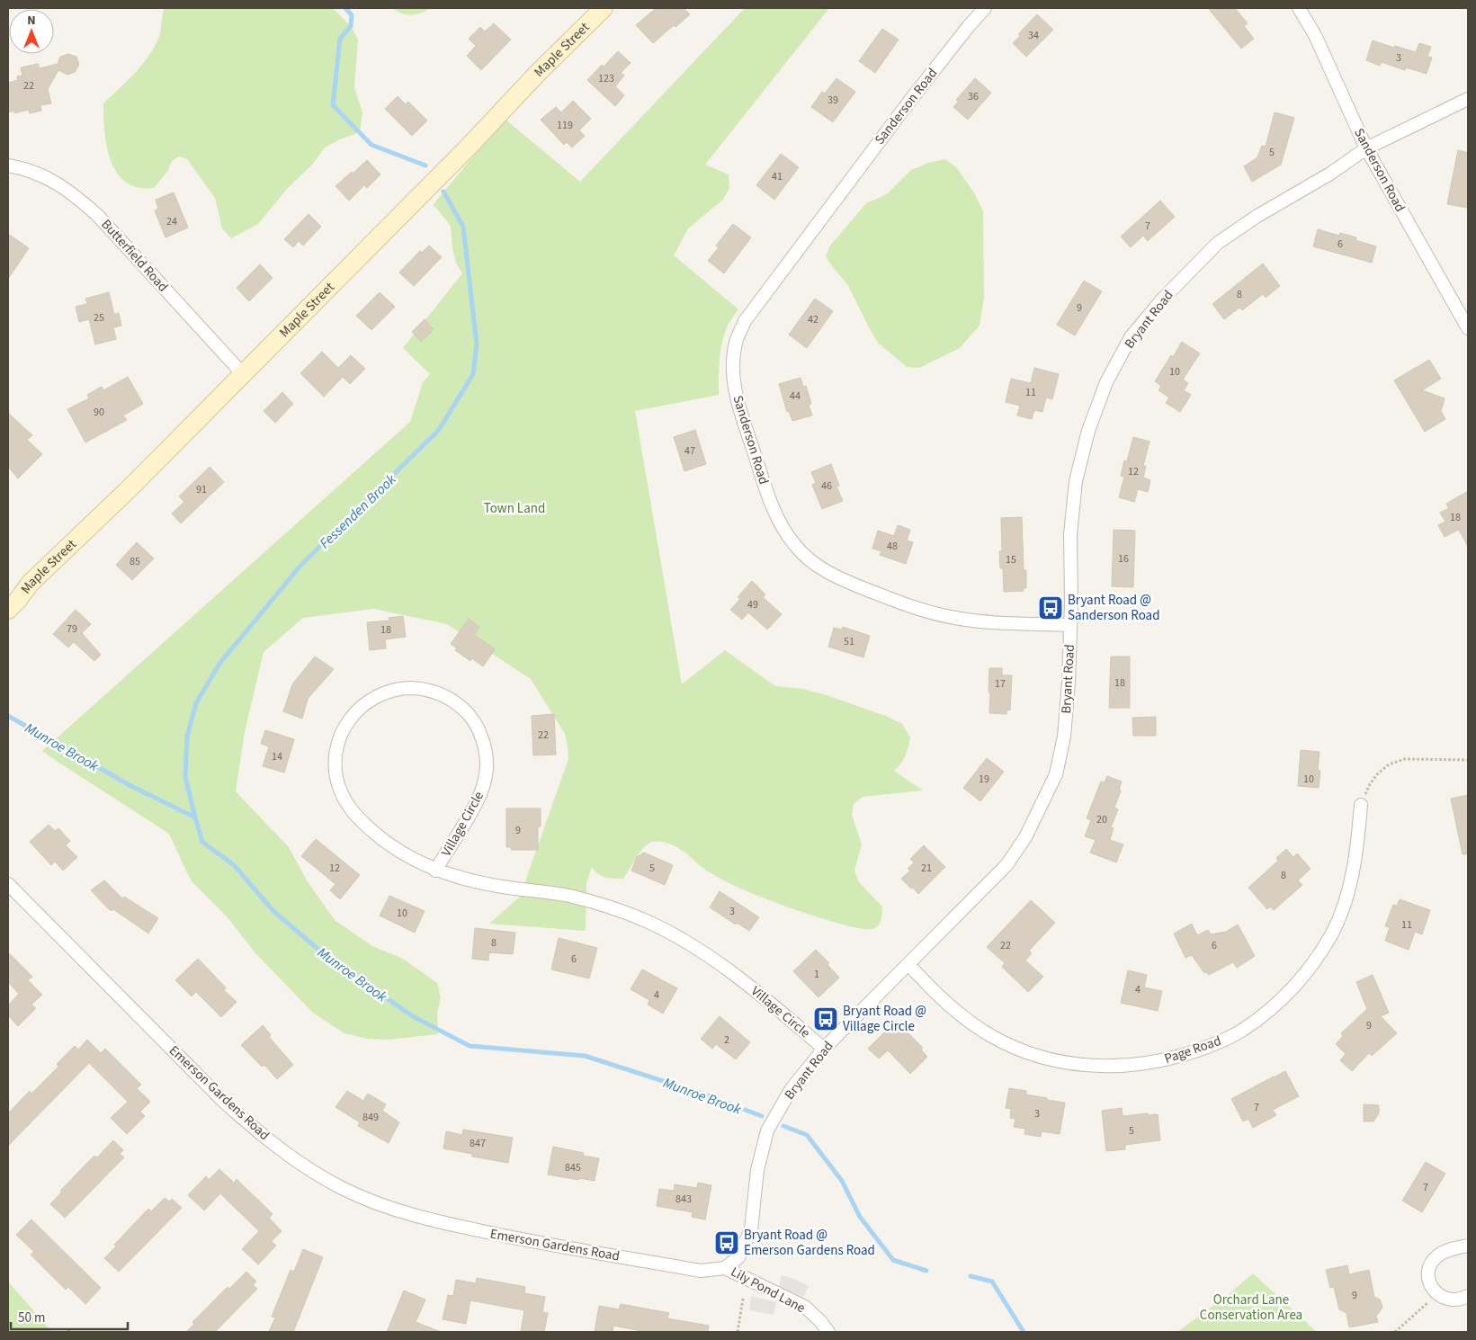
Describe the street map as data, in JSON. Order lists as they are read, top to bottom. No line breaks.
{"streets":{"main road":["Maple Street"],"street":["Sanderson Road","Butterfield Road","Bryant Road","Village Circle","Page Road","Emerson Gardens Road","Lily Pond Lane"]},"crossings":[["Maple Street","Butterfield Road"],["Sanderson Road","Bryant Road"],["Bryant Road","Village Circle"],["Bryant Road","Page Road"],["Bryant Road","Emerson Gardens Road"],["Bryant Road","Lily Pond Lane"],["Emerson Gardens Road","Lily Pond Lane"]],"water":["Fessenden Brook","Munroe Brook"],"parks":["Town Land","Orchard Lane Conservation Area"],"places":{"bus stop":["Bryant Road @ Sanderson Road","Bryant Road @ Village Circle","Bryant Road @ Emerson Gardens Road"]},"house_numbers":["34","3","123","22","36","39","119","5","41","24","7","6","8","9","25","42","10","11","44","90","47","12","46","91","18","48","16","15","85","49","79","18","51","18","17","22","14","19","10","20","9","12","5","21","8","3","10","11","8","22","6","6","1","4","4","9","2","7","3","849","5","847","845","7","843","9"],"scale_bar":"50 m","north":"top"}
